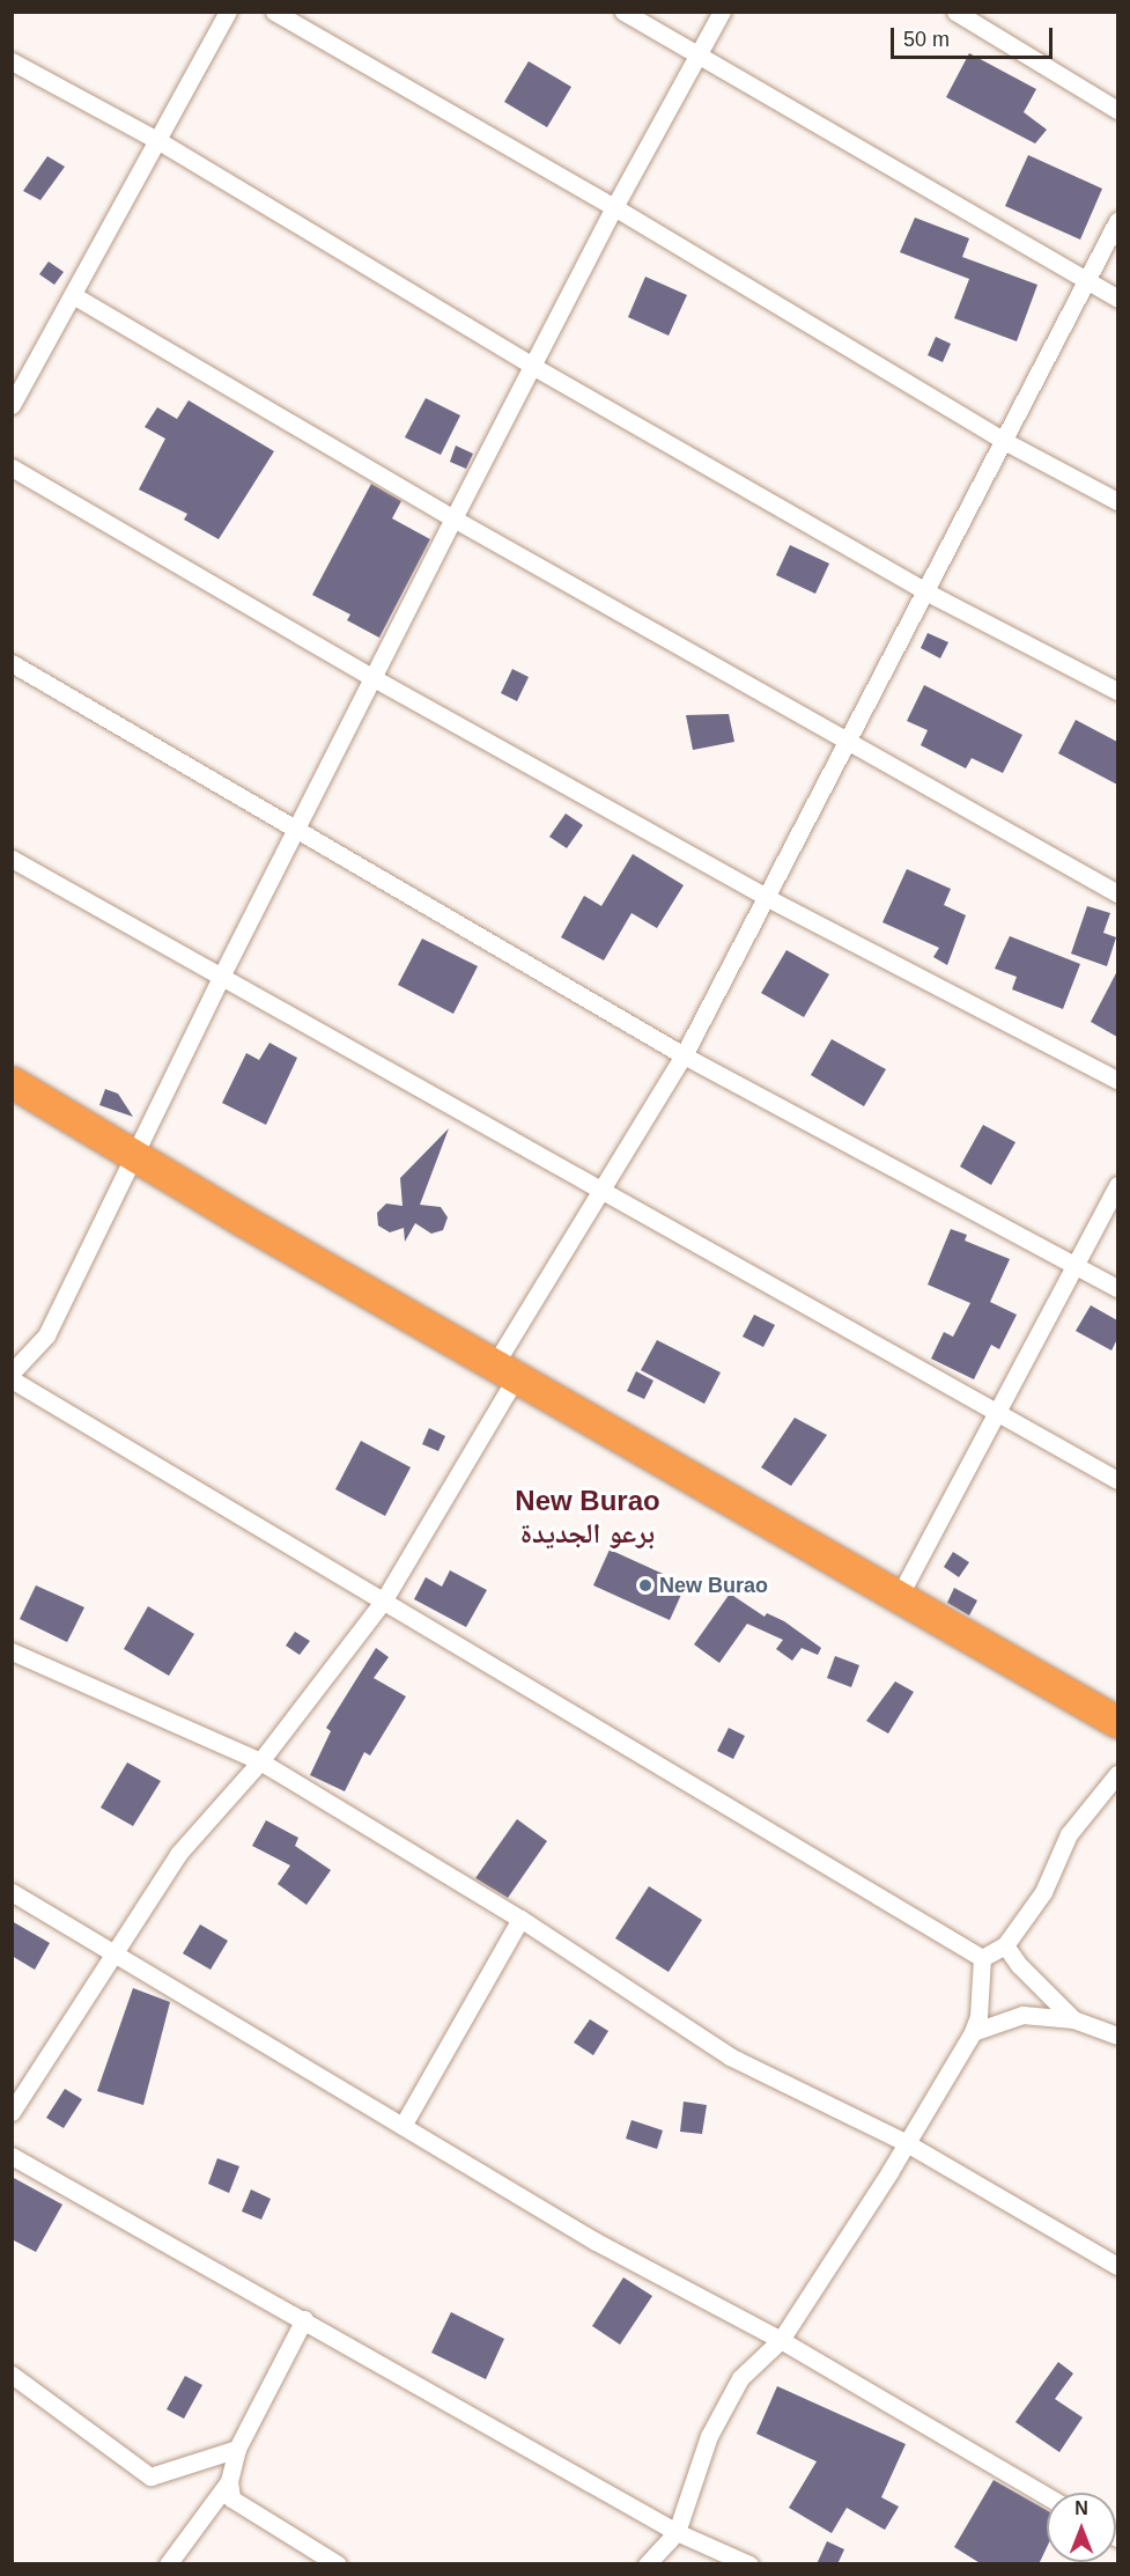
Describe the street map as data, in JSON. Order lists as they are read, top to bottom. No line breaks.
{"districts":["New Burao برعو الجديدة"],"places":["New Burao"],"scale_bar":"50 m","north":"top"}
